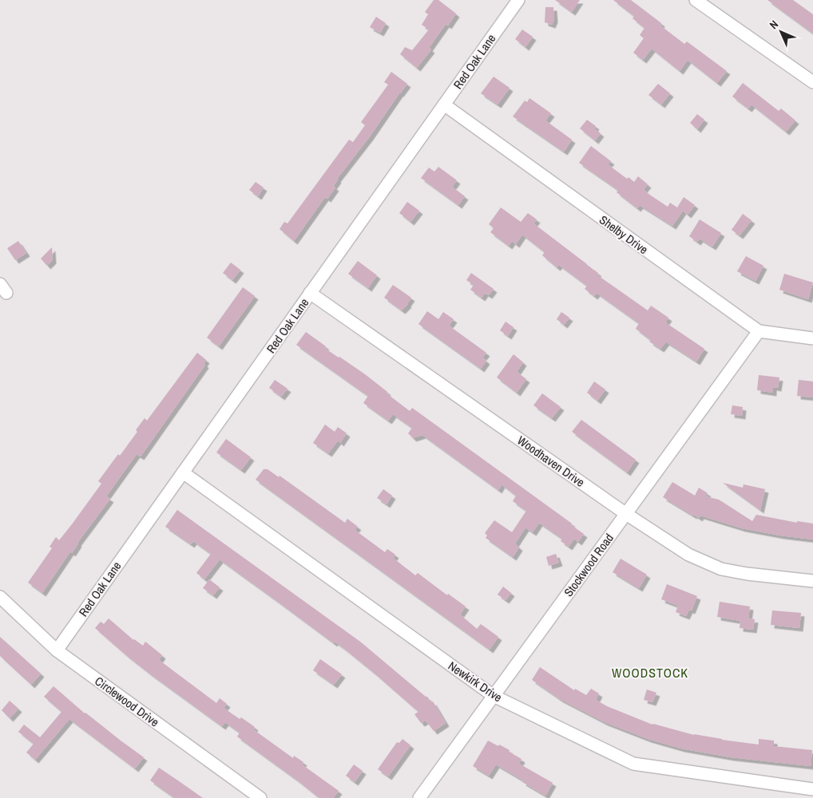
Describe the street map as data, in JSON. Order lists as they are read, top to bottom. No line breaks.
{"streets":{"street":["Red Oak Lane","Shelby Drive","Woodhaven Drive","Stockwood Road","Newkirk Drive","Circlewood Drive"]},"crossings":[["Red Oak Lane","Shelby Drive"],["Red Oak Lane","Woodhaven Drive"],["Red Oak Lane","Newkirk Drive"],["Red Oak Lane","Circlewood Drive"],["Shelby Drive","Stockwood Road"],["Woodhaven Drive","Stockwood Road"],["Stockwood Road","Newkirk Drive"]],"districts":["WOODSTOCK"],"north":"top left"}
